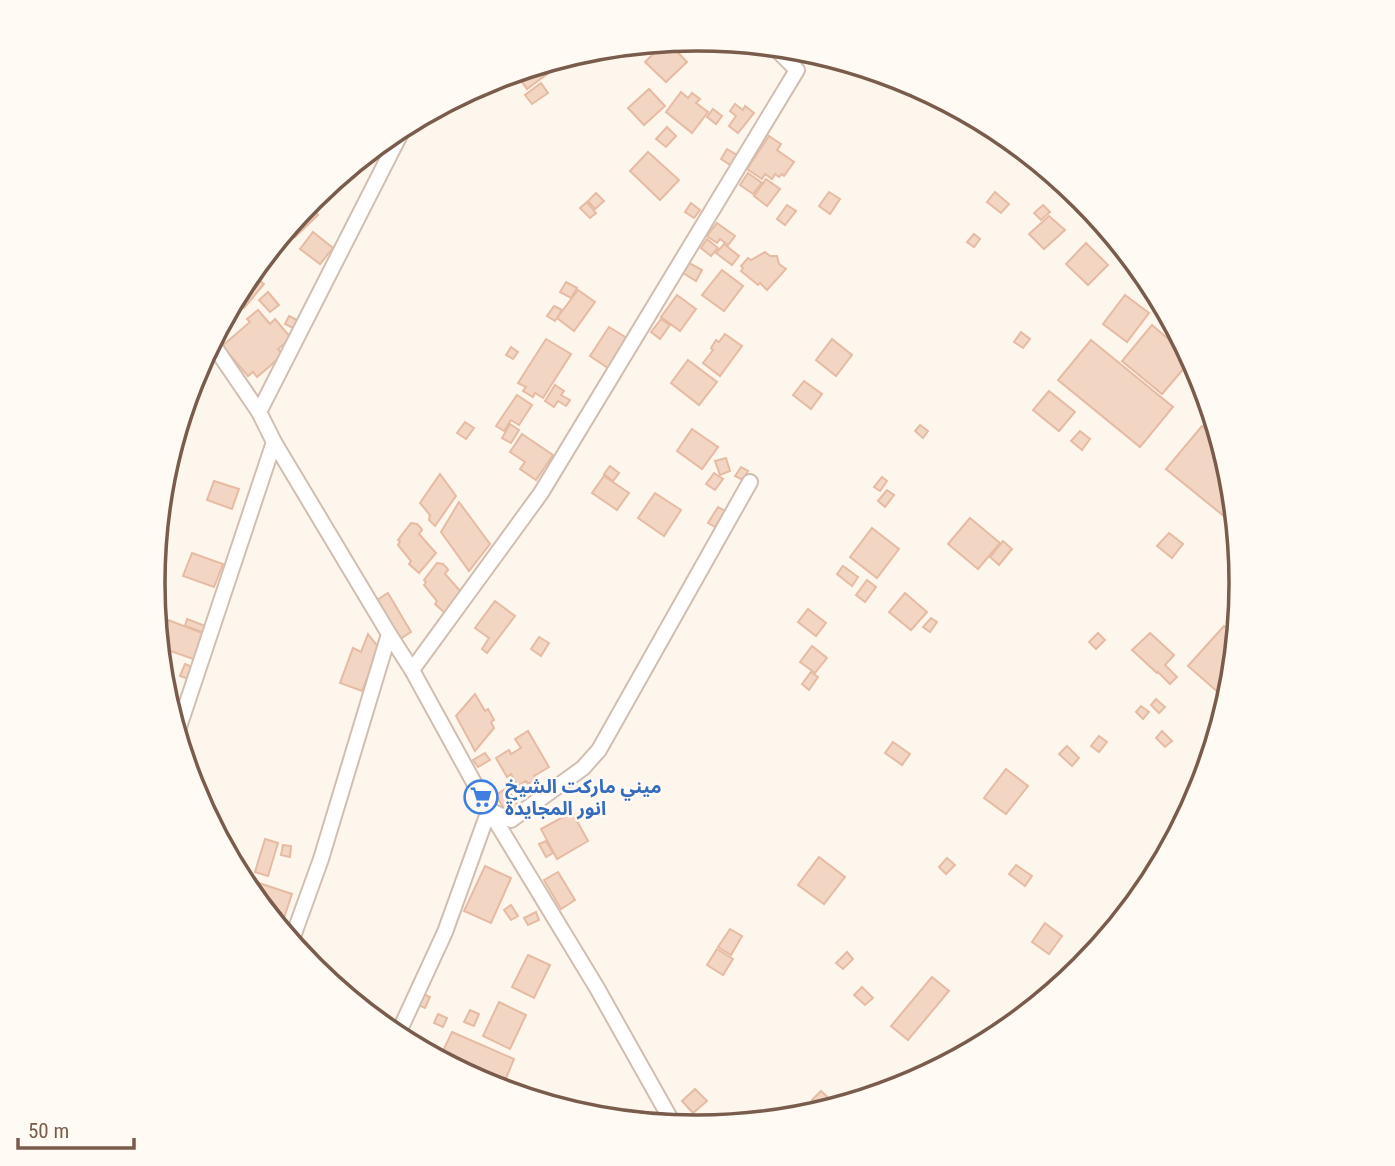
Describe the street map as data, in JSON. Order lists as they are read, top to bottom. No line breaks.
{"places":{"supermarket":["ميني ماركت الشيخ انور المجايدة"]},"scale_bar":"50 m"}
